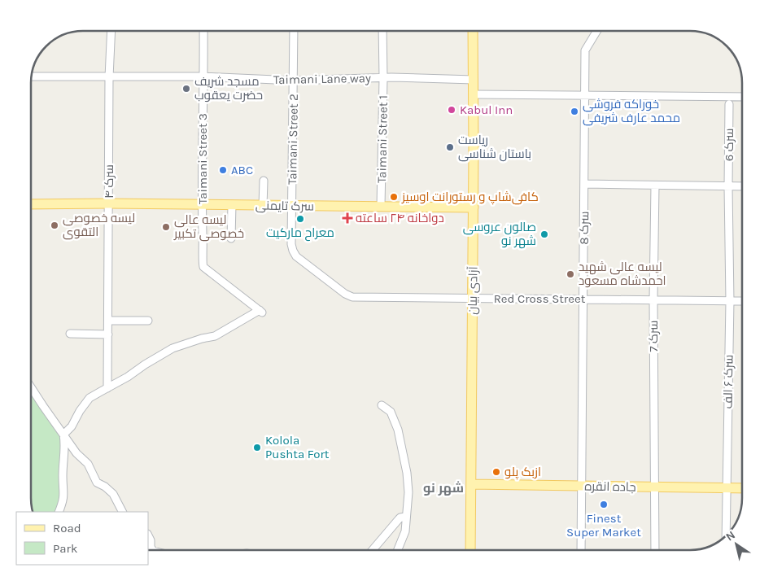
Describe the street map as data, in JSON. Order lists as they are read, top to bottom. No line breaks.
{"streets":{"main road":["سرک تایمنی","آزادی بیان","جاده انقره"],"street":["Taimani Lane way","Taimani Street 2","Taimani Street 1","سرک 6","Taimani Street 3","سرک ۴","سرک 8","Red Cross Street","سرک 7","سرک ۶ الف"]},"crossings":[["Taimani Lane way","Taimani Street 2"],["Taimani Lane way","Taimani Street 1"],["Taimani Lane way","Taimani Street 3"],["Taimani Lane way","سرک ۴"],["Taimani Lane way","آزادی بیان"],["Taimani Street 2","سرک تایمنی"],["Taimani Street 2","Red Cross Street"],["Taimani Street 1","سرک تایمنی"],["سرک 6","سرک ۶ الف"],["Taimani Street 3","سرک ۴"],["Taimani Street 3","سرک تایمنی"],["سرک ۴","سرک تایمنی"],["سرک تایمنی","آزادی بیان"],["سرک تایمنی","Red Cross Street"],["سرک 8","Red Cross Street"],["سرک 8","جاده انقره"],["آزادی بیان","Red Cross Street"],["آزادی بیان","جاده انقره"],["Red Cross Street","سرک 7"],["Red Cross Street","سرک ۶ الف"],["سرک 7","جاده انقره"],["سرک ۶ الف","جاده انقره"]],"districts":["شهر نو"],"places":{"other":["مسجد شریف حضرت یعقوب","Kabul Inn","خوراکه فروشی محمد عارف شریفی","ریاست باستان شناسی","ABC","کافی‌شاپ و رستورانت اوسیز","معراح مارکیت","لیسه خصوصی التقوی","لیسه عالی خصوصی تکبیر","صالون عروسی شهر نو","لیسه عالی شهید احمدشاه مسعود","Kolola Pushta Fort","ازبک پلو","Finest Super Market"],"health":["دواخانه ۲۴ ساعته"]},"legend":["Road","Park"],"north":"top left"}
